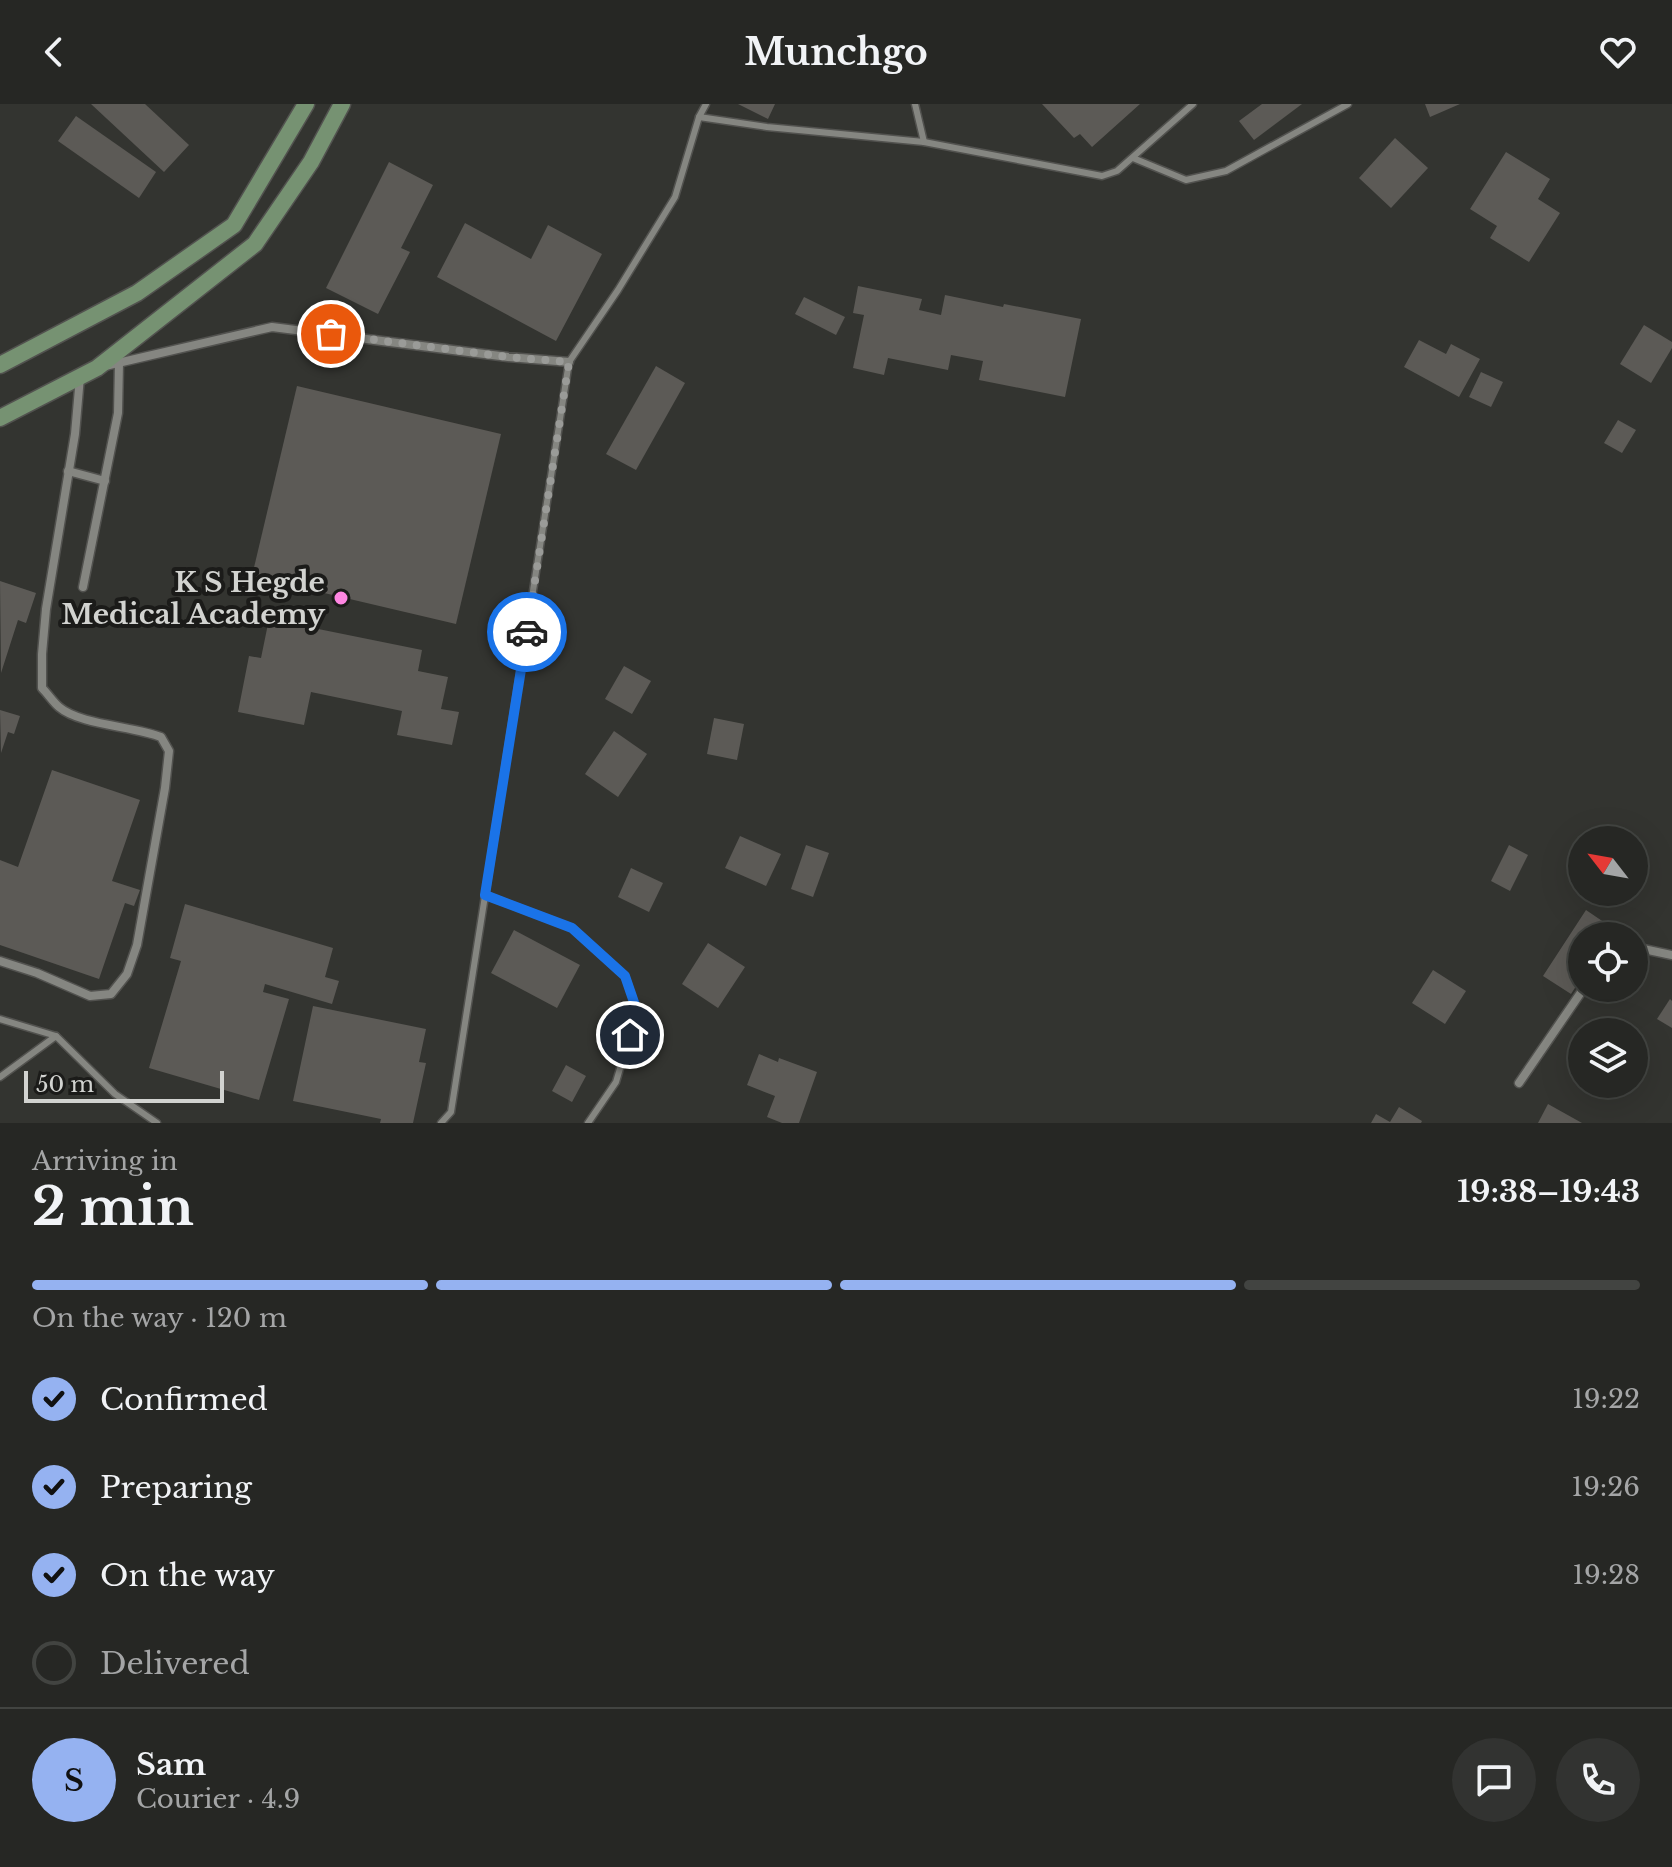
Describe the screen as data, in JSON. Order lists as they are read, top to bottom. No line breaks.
{"places":["K S Hegde Medical Academy"],"scale_bar":"50 m","north":"top left","page":{"header":"Munchgo","scale":"50 m","heading":["2 min","Arriving in","19:38–19:43"],"panel":["Sam","Courier · 4.9"],"bar":"On the way · 120 m","list":[["Confirmed","19:22"],["Preparing","19:26"],["On the way","19:28"],"Delivered"],"round":"S"}}
